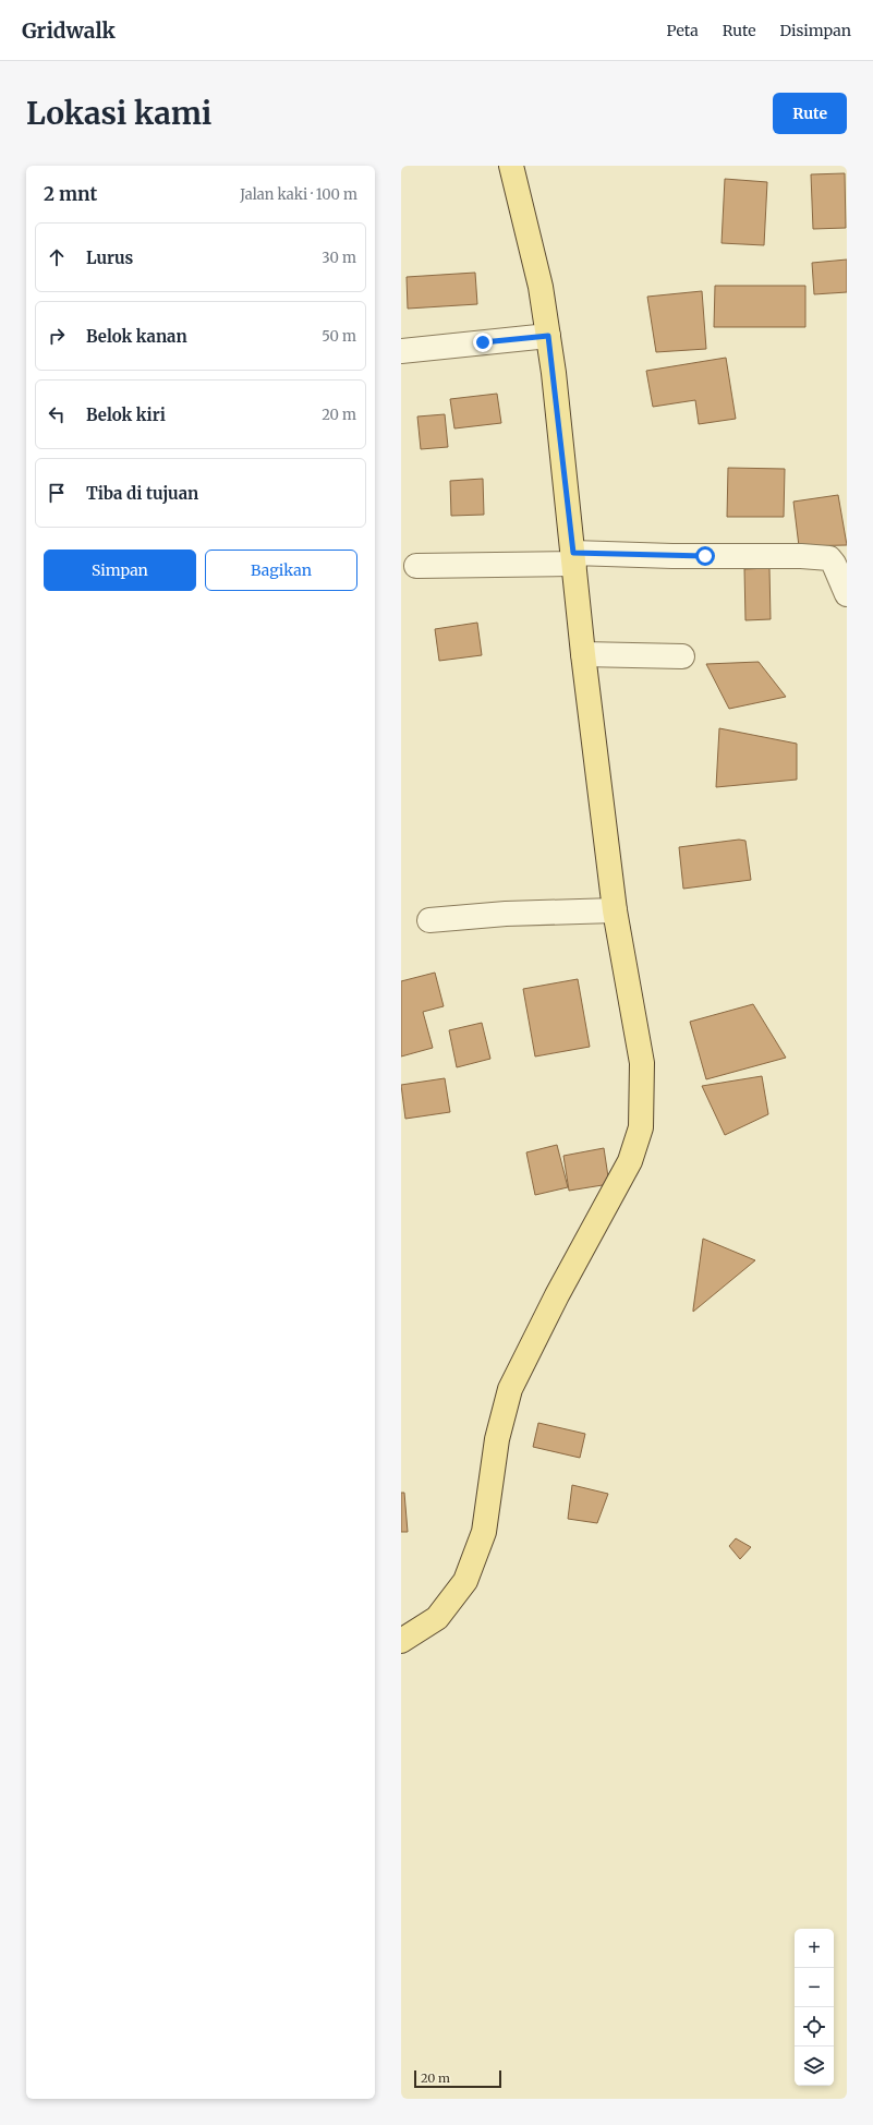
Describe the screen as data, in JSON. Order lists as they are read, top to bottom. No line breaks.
{"scale_bar":"20 m","page":{"header":"Gridwalk","nav":["Peta","Rute","Disimpan"],"buttons":["Rute",["Simpan","Bagikan"]],"title":"Lokasi kami","heading":["2 mnt","Jalan kaki · 100 m"],"list":[["Lurus","30 m"],["Belok kanan","50 m"],["Belok kiri","20 m"],"Tiba di tujuan"],"map_buttons":["+","−"],"scale":"20 m"}}
